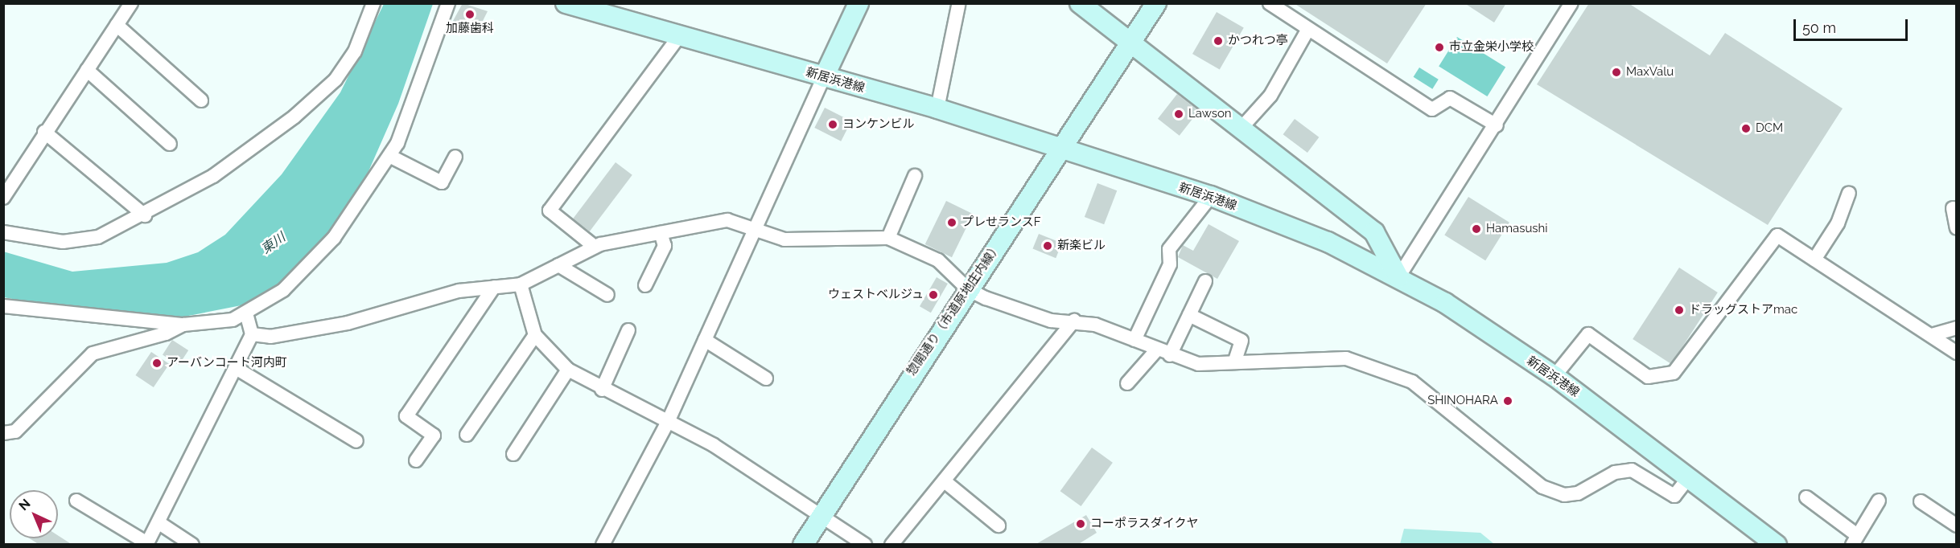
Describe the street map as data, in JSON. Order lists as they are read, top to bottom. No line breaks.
{"streets":{"main road":["新居浜港線","惣開通り（市道原地庄内線）"]},"crossings":[["新居浜港線","惣開通り（市道原地庄内線）"]],"water":["東川"],"places":["加藤歯科","かつれつ亭","市立金栄小学校","MaxValu","Lawson","ヨンケンビル","DCM","プレせランスF","Hamasushi","新楽ビル","ウェストベルジュ","ドラッグストアmac","アーバンコート河内町","SHINOHARA","コーポラスダイクヤ"],"scale_bar":"50 m","north":"top left"}
